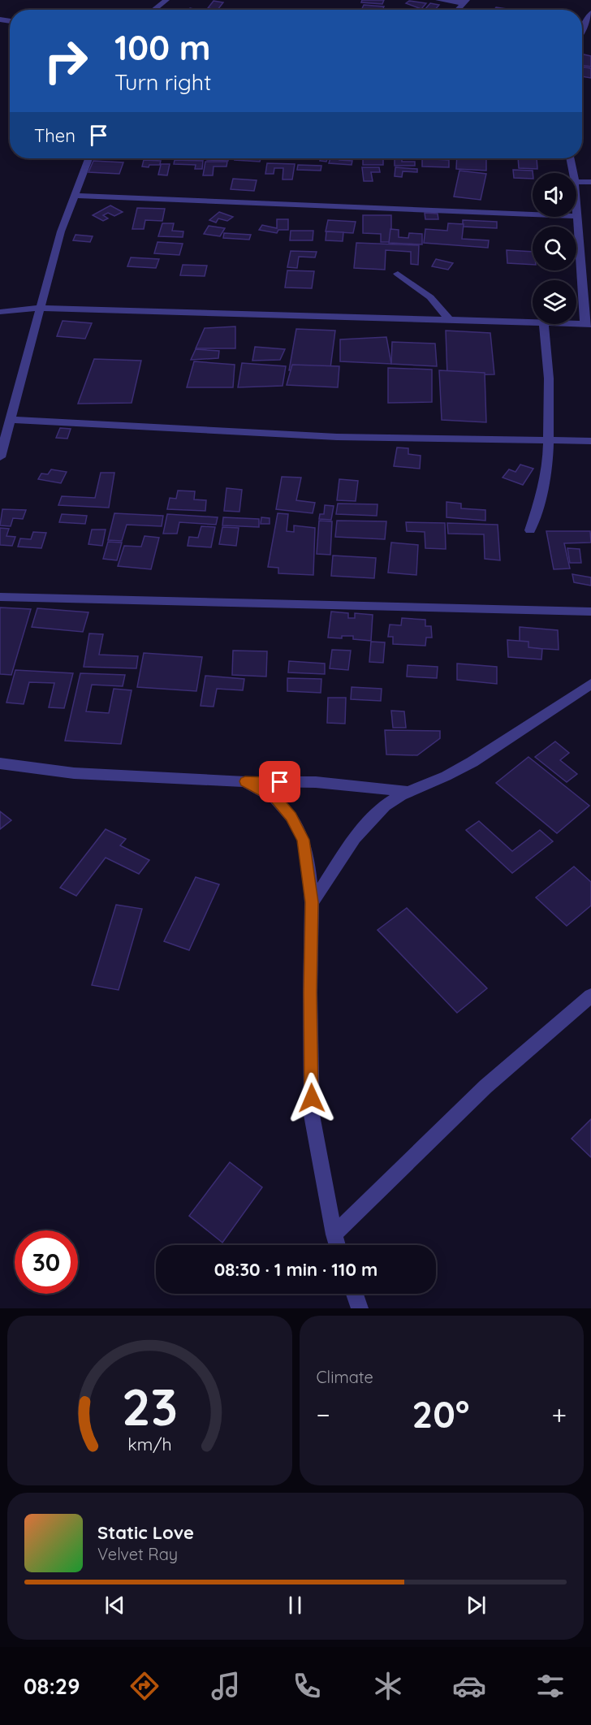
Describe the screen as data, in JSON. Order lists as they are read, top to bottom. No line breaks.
{"page":{"turn":["100 m","Turn right"],"then":"Then","limit":"30","trip":"08:30 · 1 min · 110 m","tile":"Climate","heat":["−","20°","+"],"song":["Static Love","Velvet Ray"],"tabs":"08:29","gauge":["23","km/h"]}}
